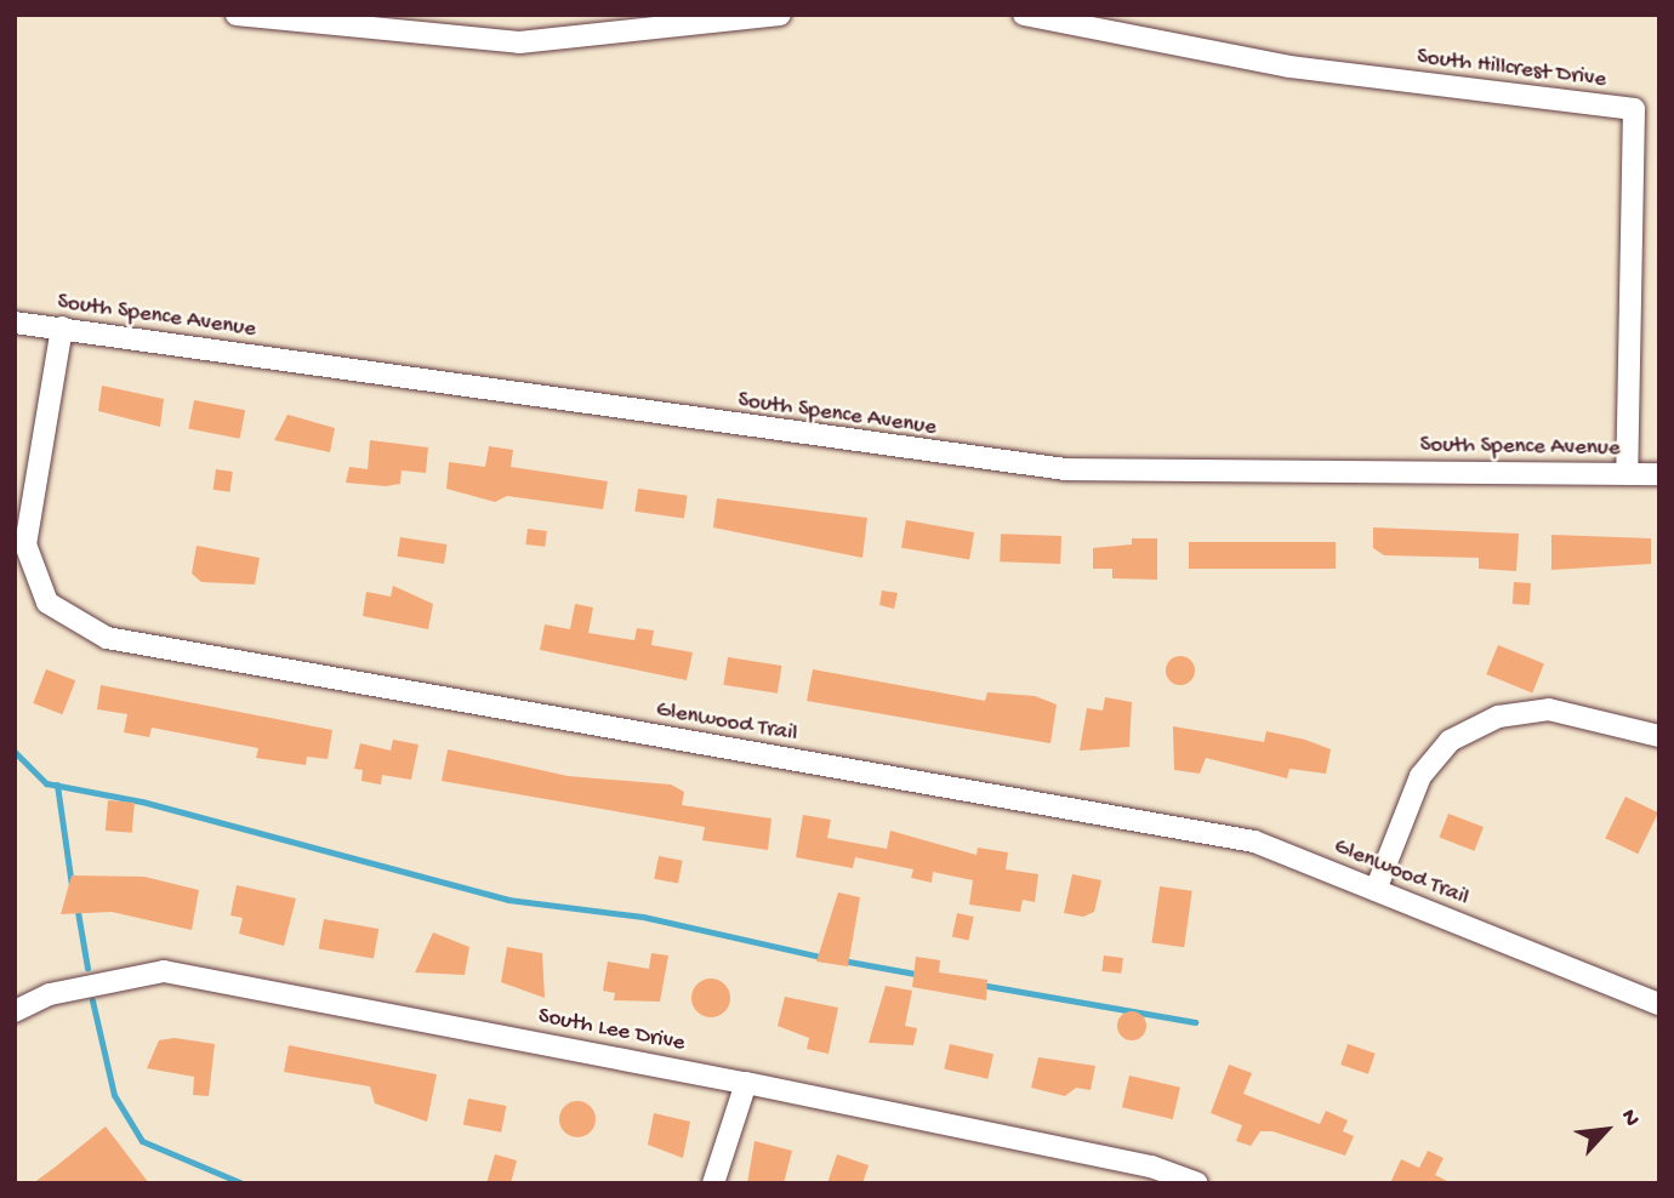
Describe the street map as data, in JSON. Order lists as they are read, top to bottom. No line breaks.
{"streets":{"street":["South Hillcrest Drive","South Spence Avenue","Glenwood Trail","South Lee Drive"]},"crossings":[["South Hillcrest Drive","South Spence Avenue"],["South Spence Avenue","Glenwood Trail"]],"north":"top right"}
